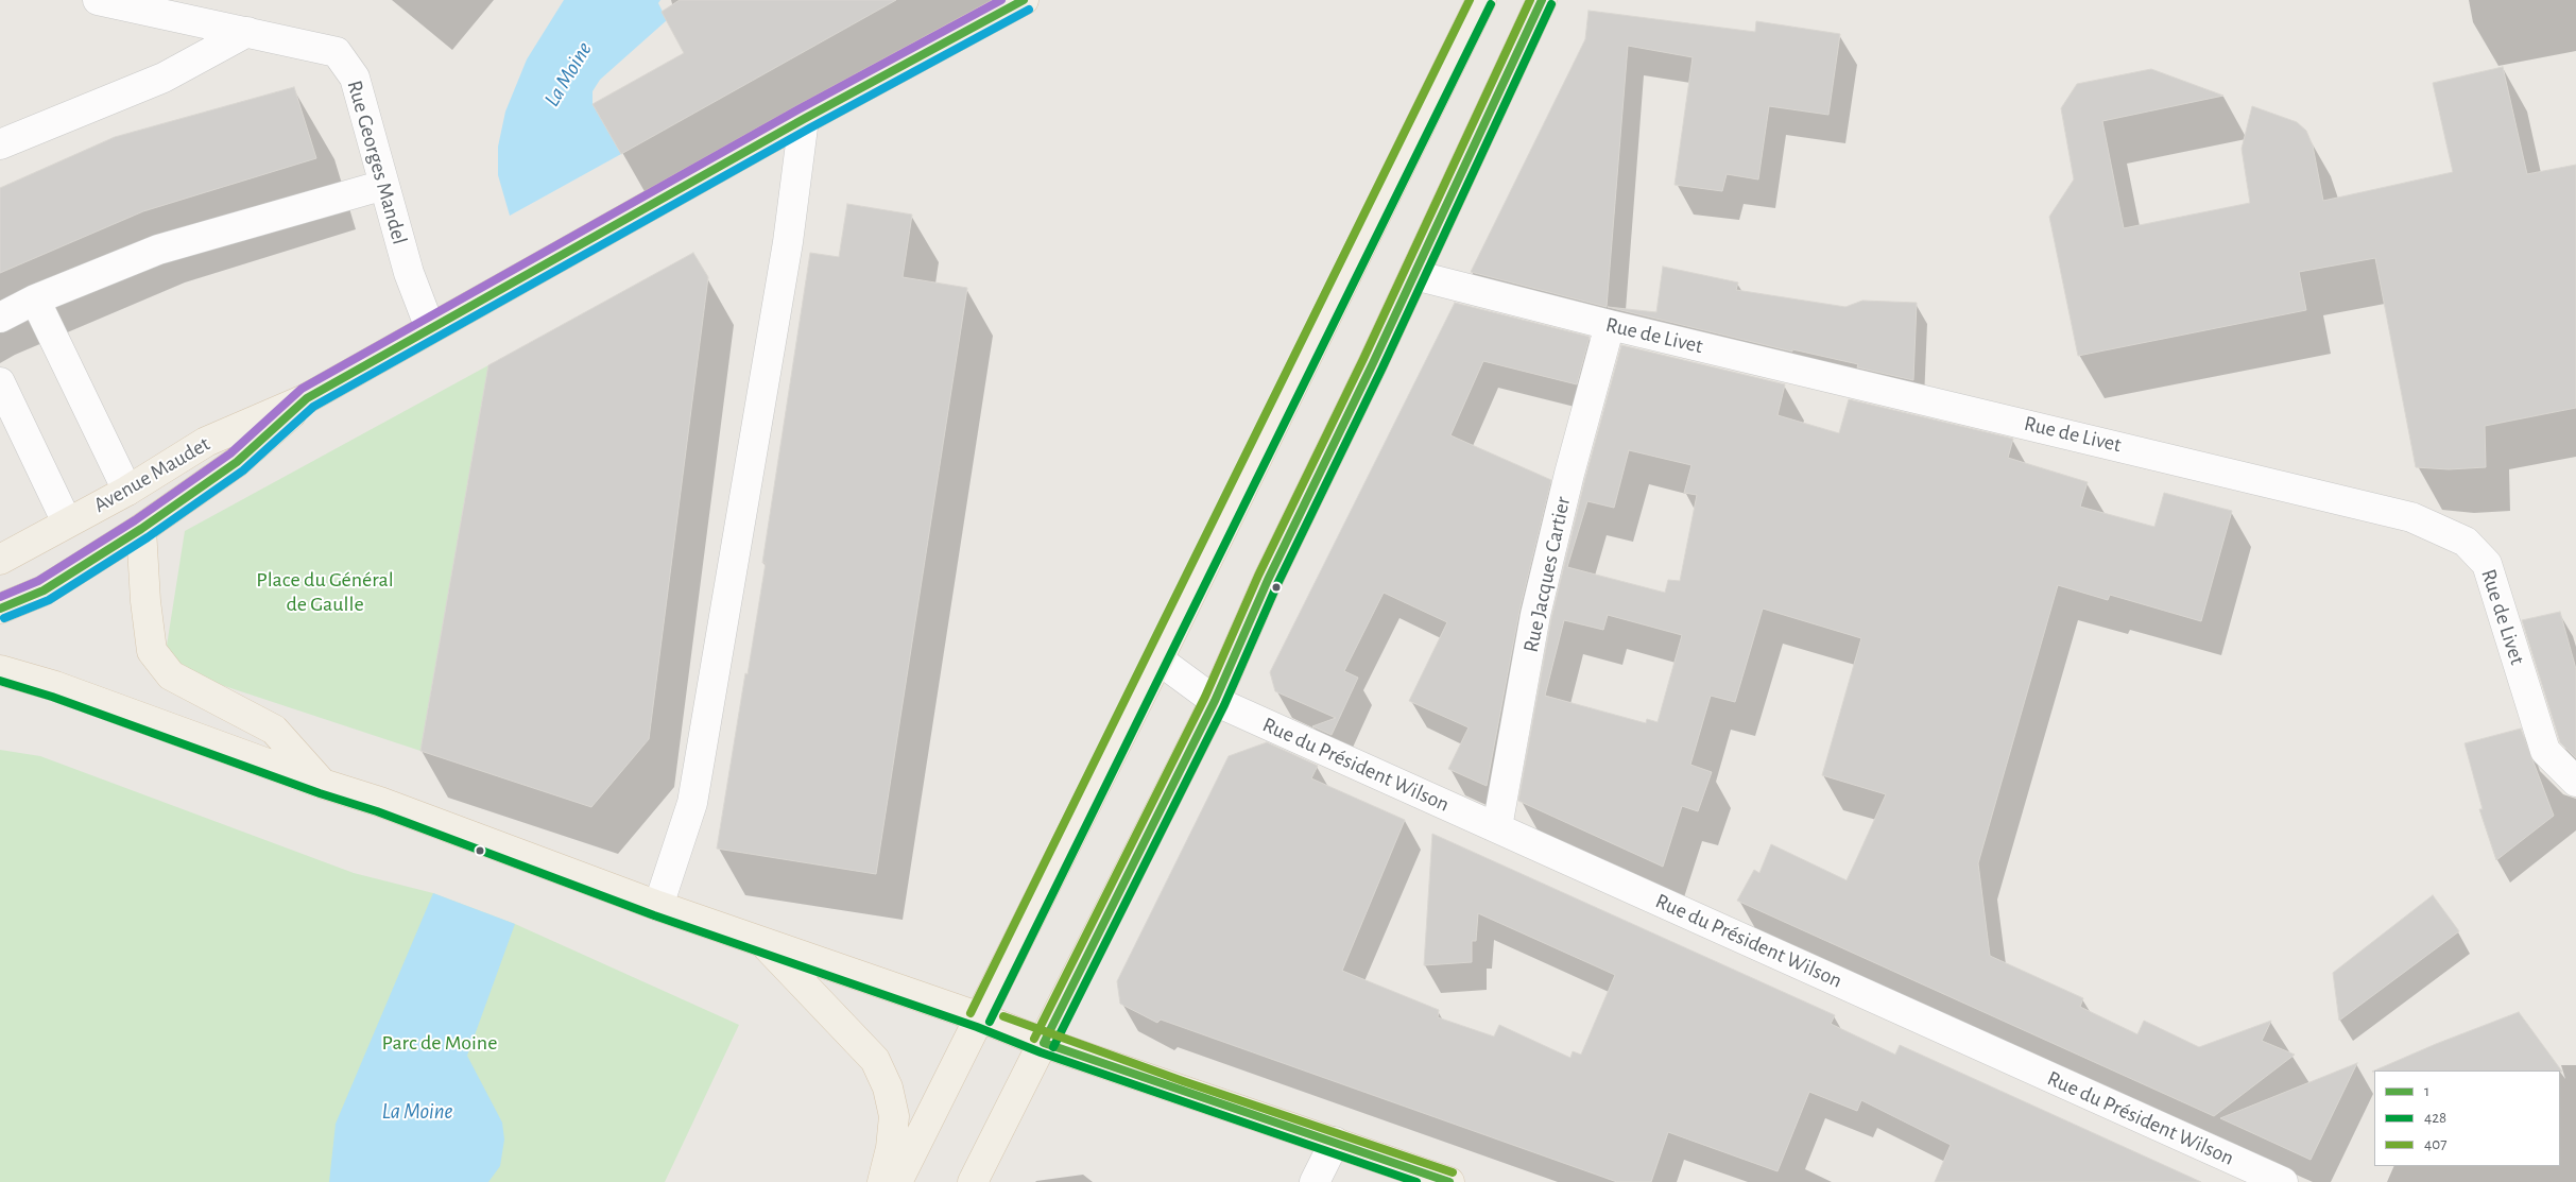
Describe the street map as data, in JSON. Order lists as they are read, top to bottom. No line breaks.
{"streets":{"main road":["Avenue Maudet"],"street":["Rue Georges Mandel","Rue de Livet","Rue Jacques Cartier","Rue du Président Wilson"]},"crossings":[["Rue Georges Mandel","Avenue Maudet"],["Rue de Livet","Rue Jacques Cartier"],["Rue Jacques Cartier","Rue du Président Wilson"]],"water":["La Moine"],"parks":["Place du Général de Gaulle","Parc de Moine"],"lines":["transit line 1","transit line 407","transit line 428"],"legend":["1","428","407"]}
